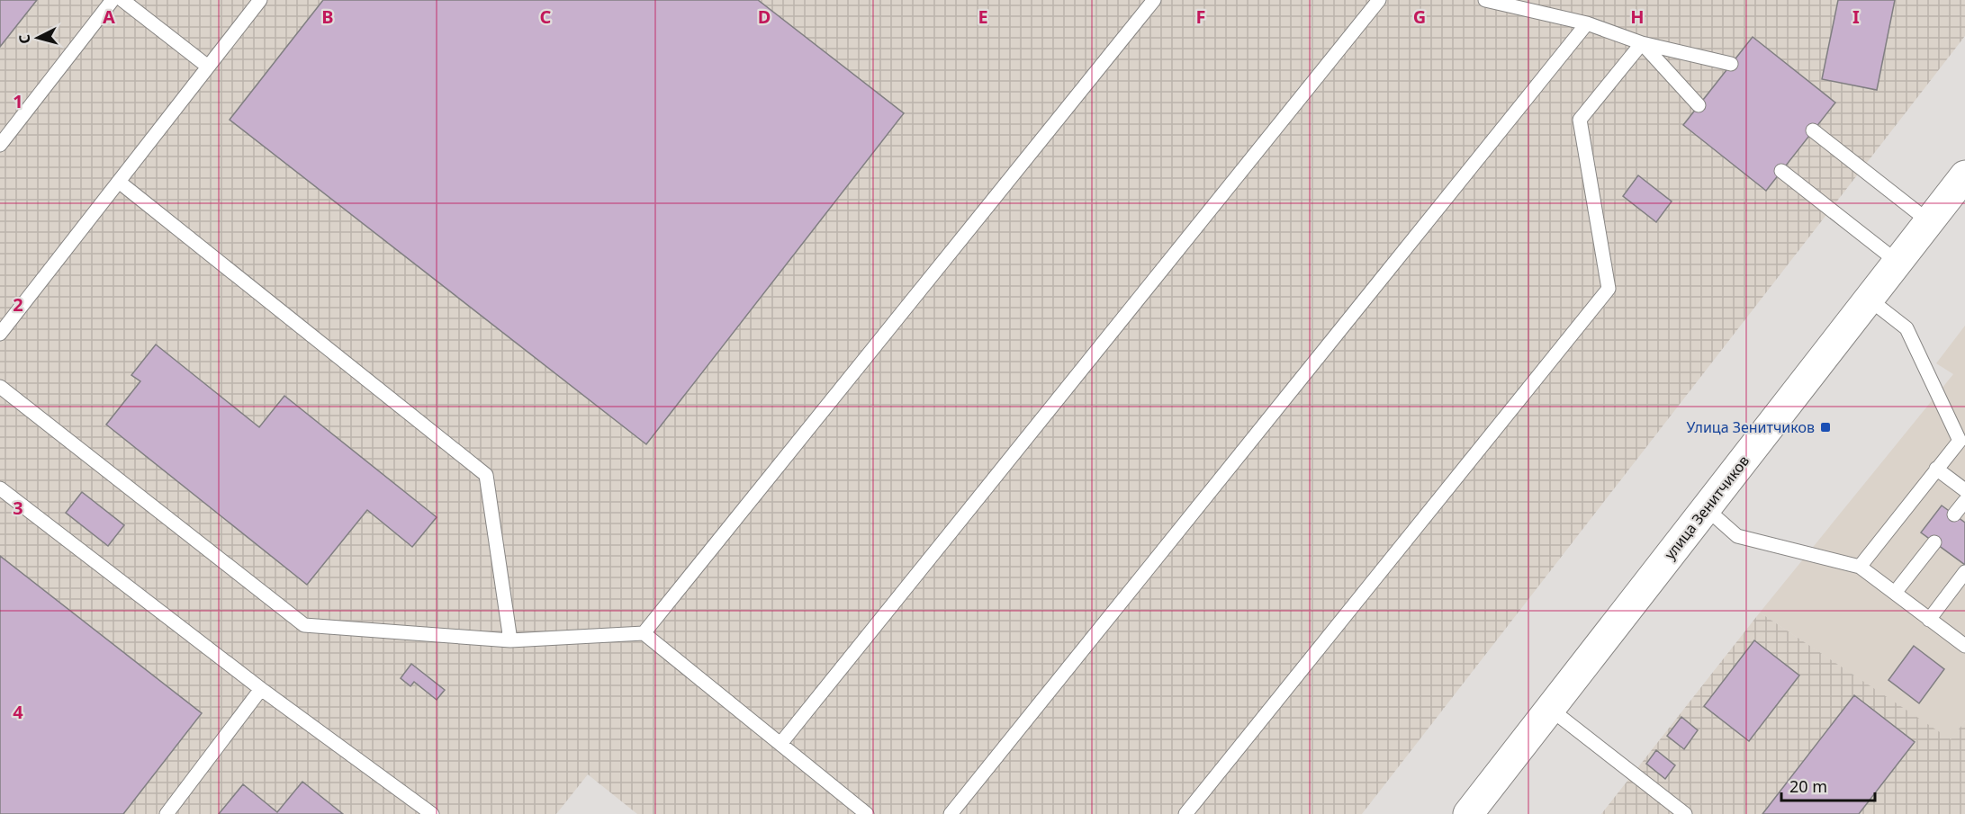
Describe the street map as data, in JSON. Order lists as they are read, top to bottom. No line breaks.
{"streets":{"street":["улица Зенитчиков"]},"places":{"transit":["Улица Зенитчиков"]},"scale_bar":"20 m","north":"left","grid":{"columns":["A","B","C","D","E","F","G","H","I"],"rows":["1","2","3","4"]}}
